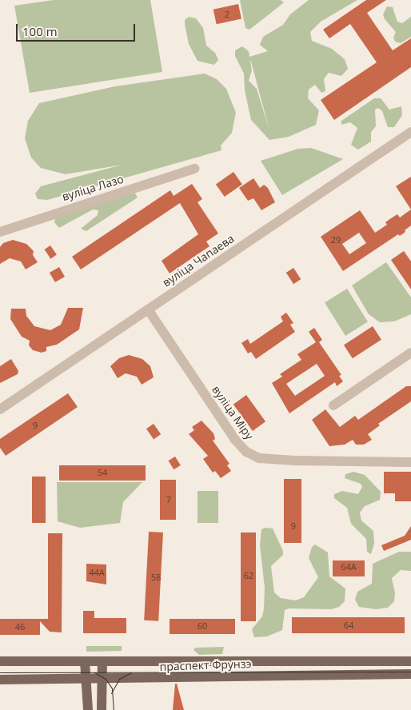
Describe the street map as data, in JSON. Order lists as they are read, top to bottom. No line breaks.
{"streets":{"main road":["праспект Фрунзэ"],"street":["вуліца Лазо","вуліца Чапаева","вуліца Міру"]},"crossings":[["вуліца Чапаева","вуліца Міру"]],"house_numbers":["2","29","9","54","7","9","64А","44А","62","58","64","60","46"],"scale_bar":"100 m"}
